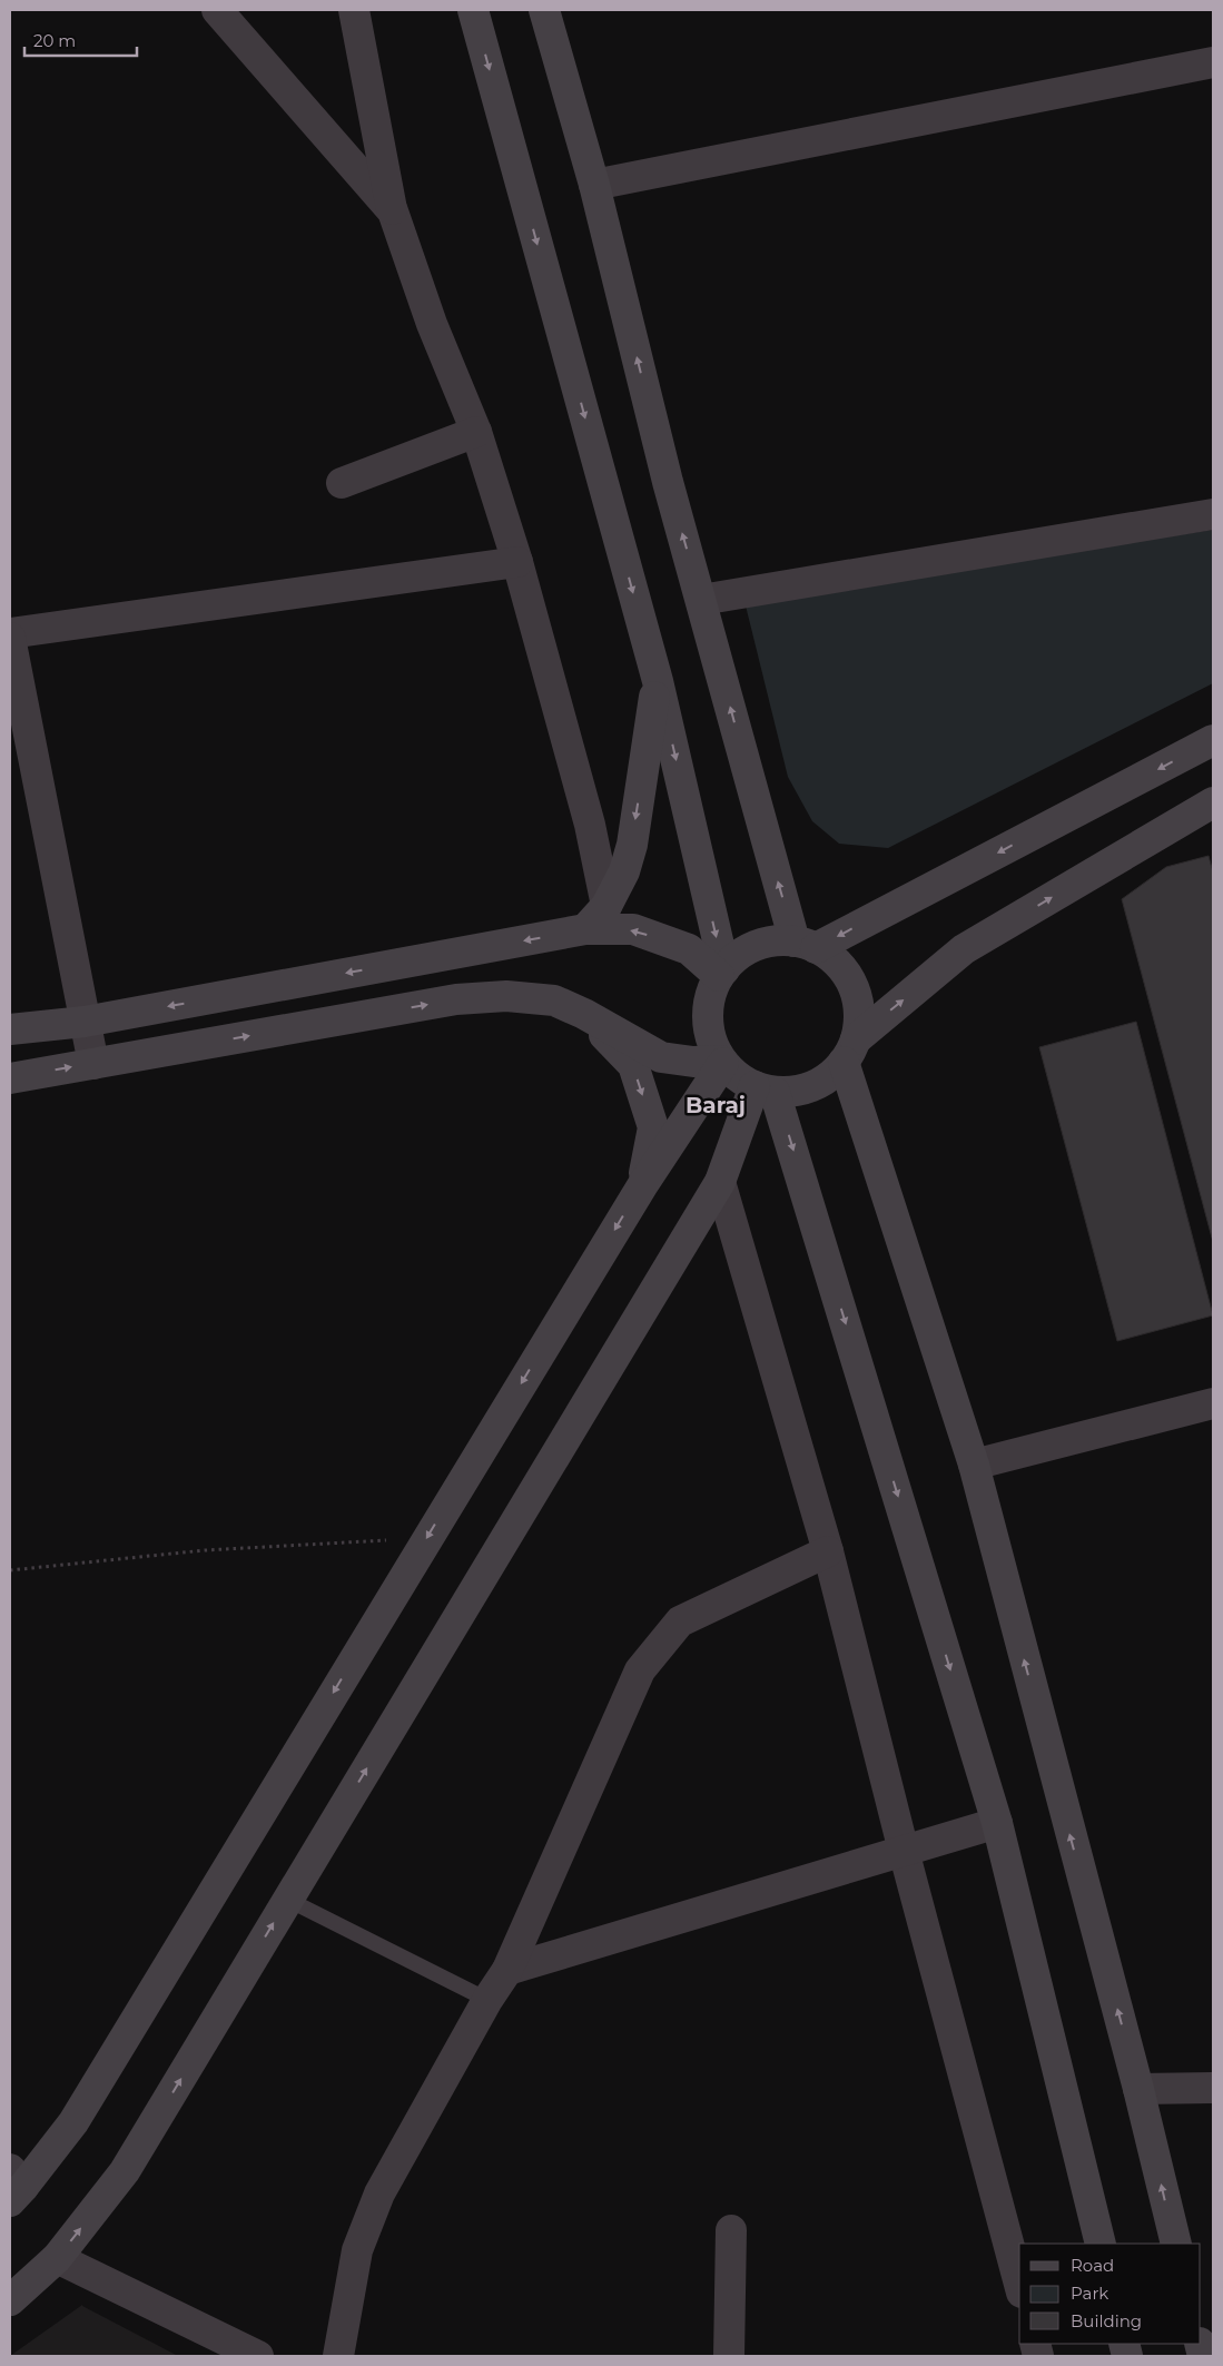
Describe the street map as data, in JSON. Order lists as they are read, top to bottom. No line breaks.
{"districts":["Baraj"],"legend":["Road","Park","Building"],"scale_bar":"20 m"}
